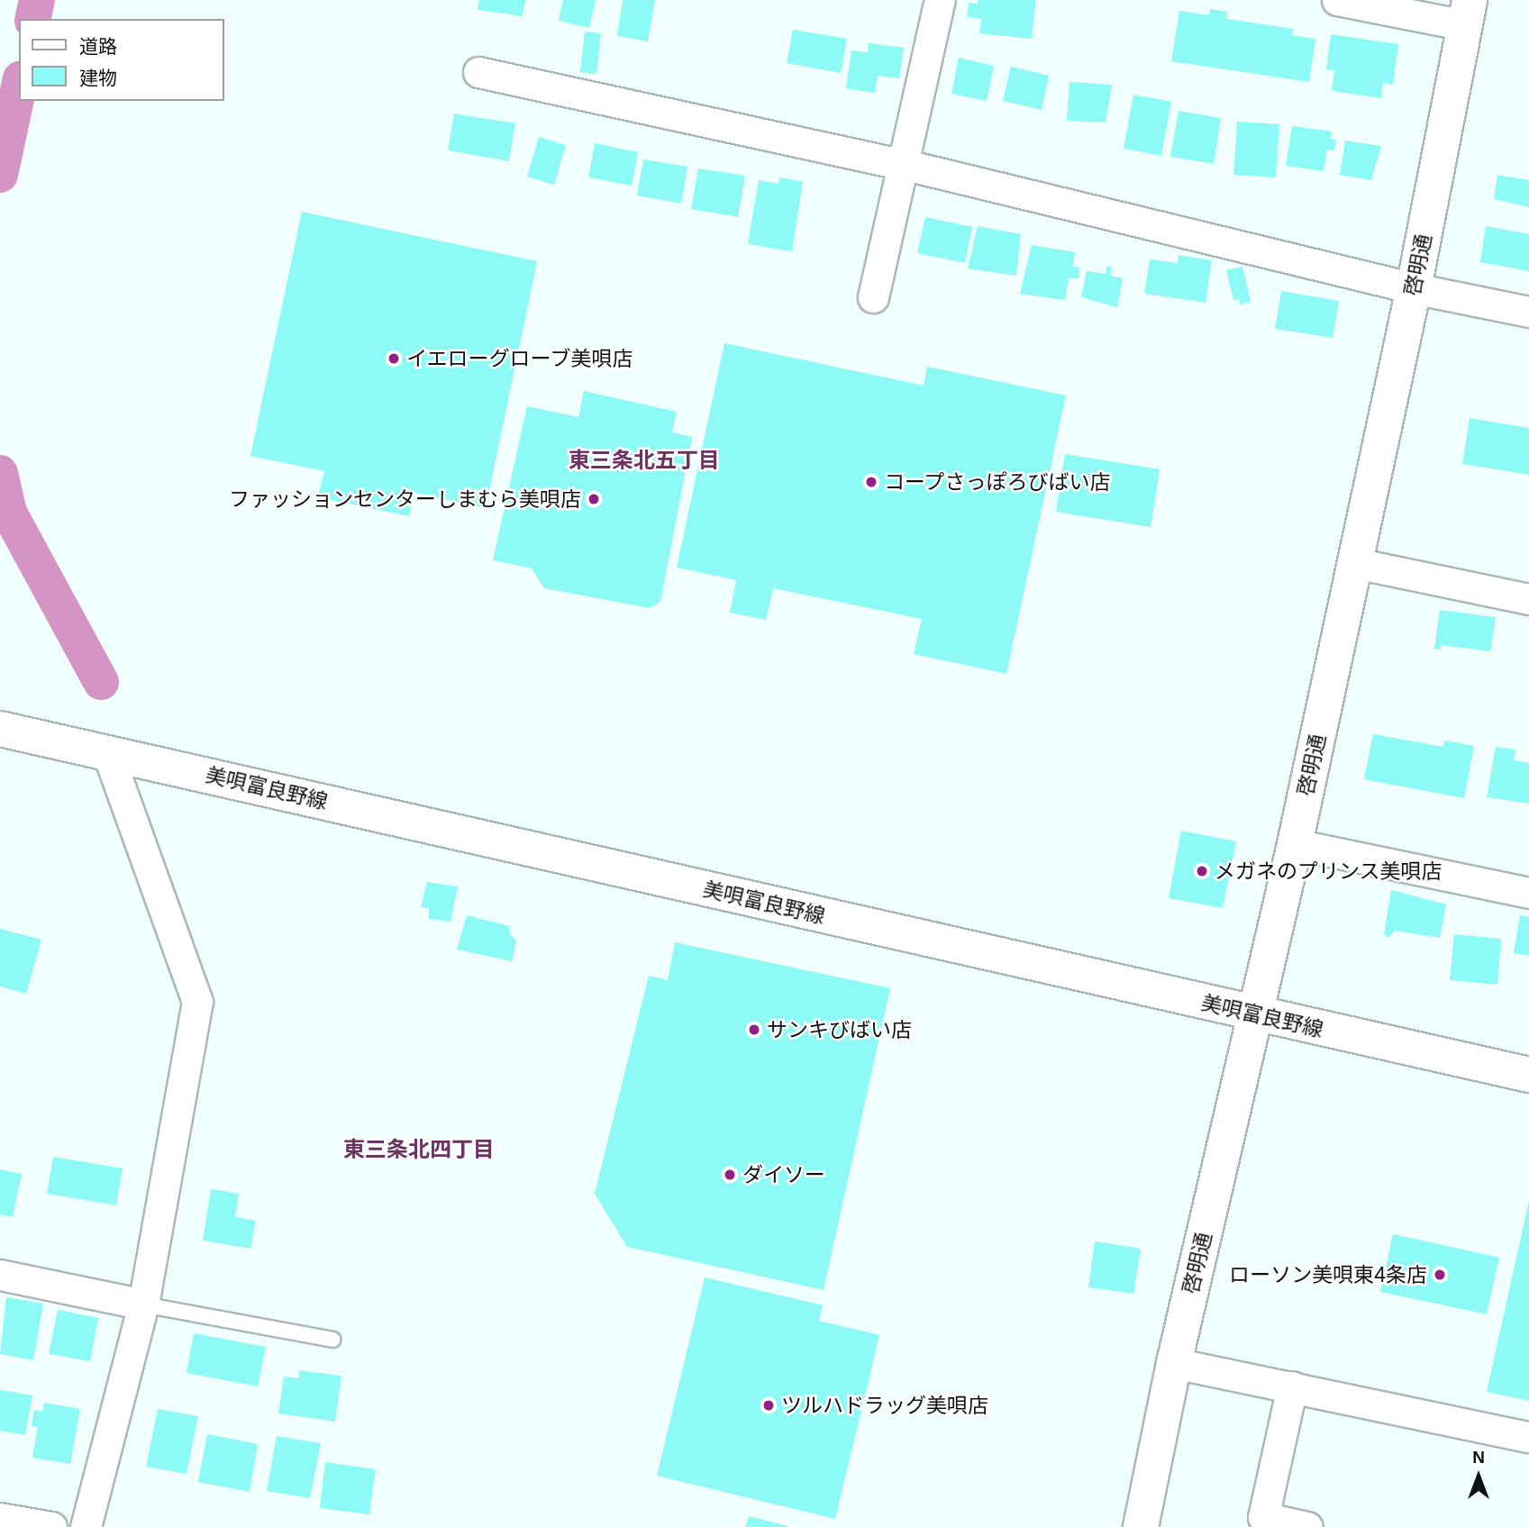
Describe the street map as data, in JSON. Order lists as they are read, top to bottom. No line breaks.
{"streets":{"main road":["啓明通","美唄富良野線"]},"crossings":[["啓明通","美唄富良野線"]],"districts":["東三条北五丁目","東三条北四丁目"],"places":["イエローグローブ美唄店","コープさっぽろびばい店","ファッションセンターしまむら美唄店","メガネのプリンス美唄店","サンキびばい店","ダイソー","ローソン美唄東4条店","ツルハドラッグ美唄店"],"legend":["道路","建物"],"north":"top"}
